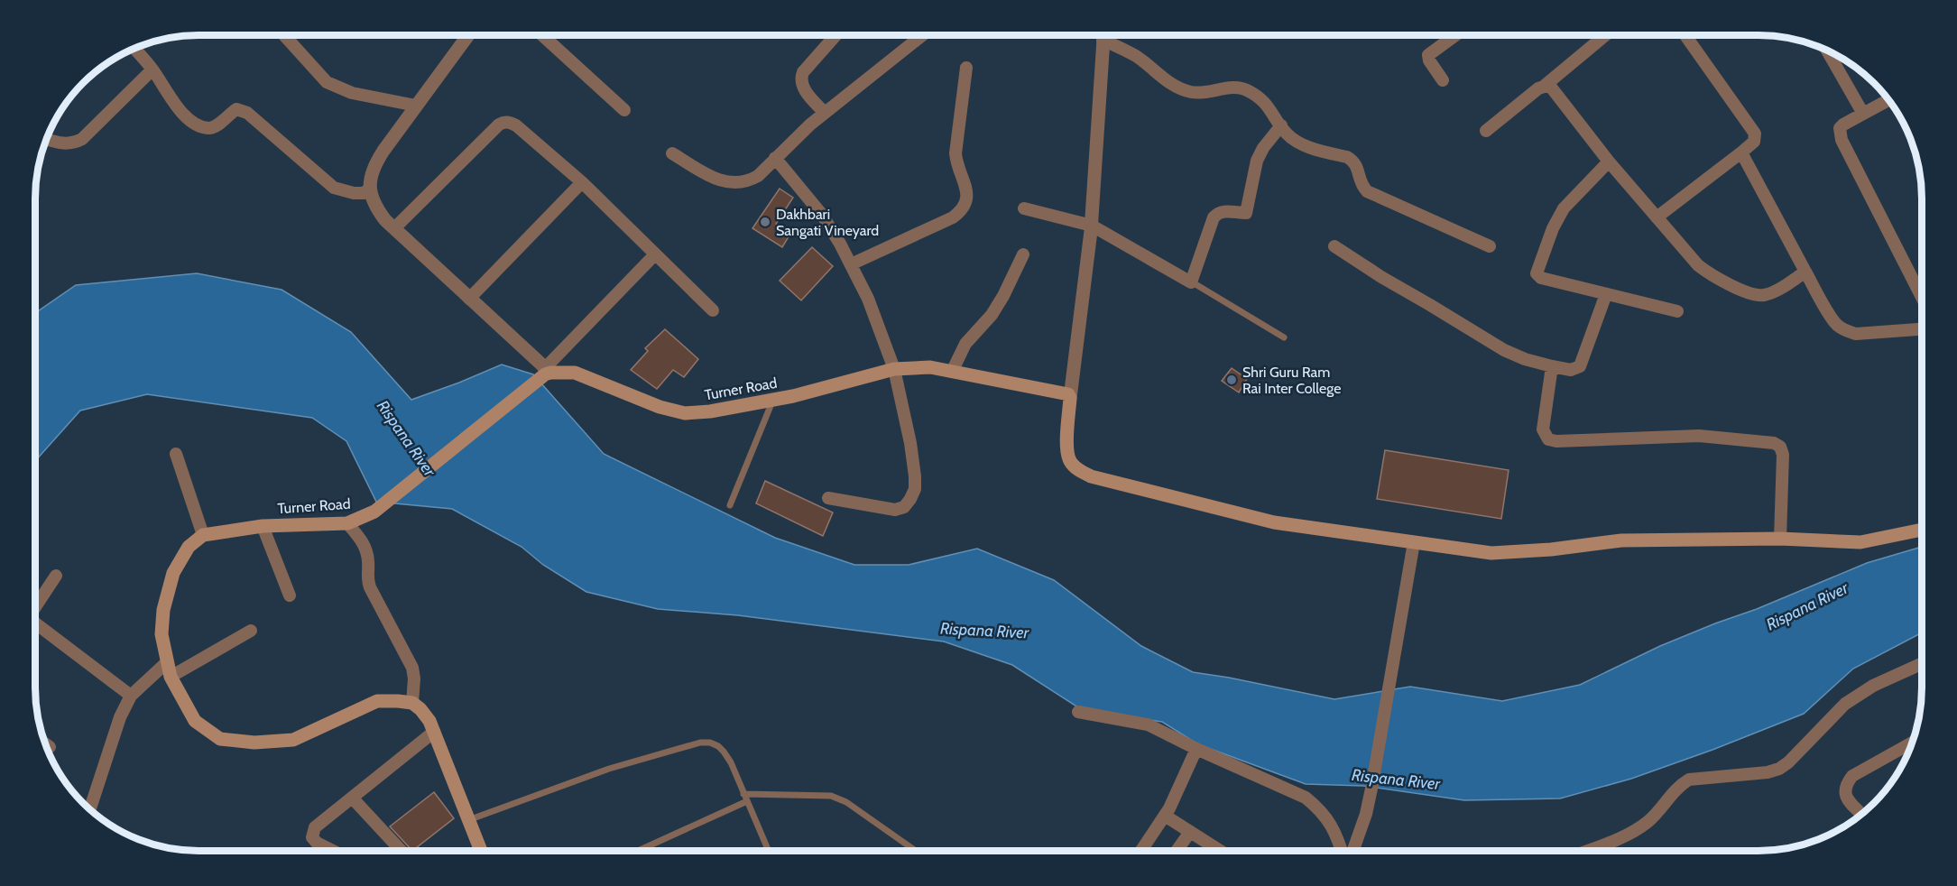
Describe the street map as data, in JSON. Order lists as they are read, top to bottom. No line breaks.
{"streets":{"main road":["Turner Road"]},"water":["Rispana River"],"places":["Dakhbari Sangati Vineyard","Shri Guru Ram Rai Inter College"]}
